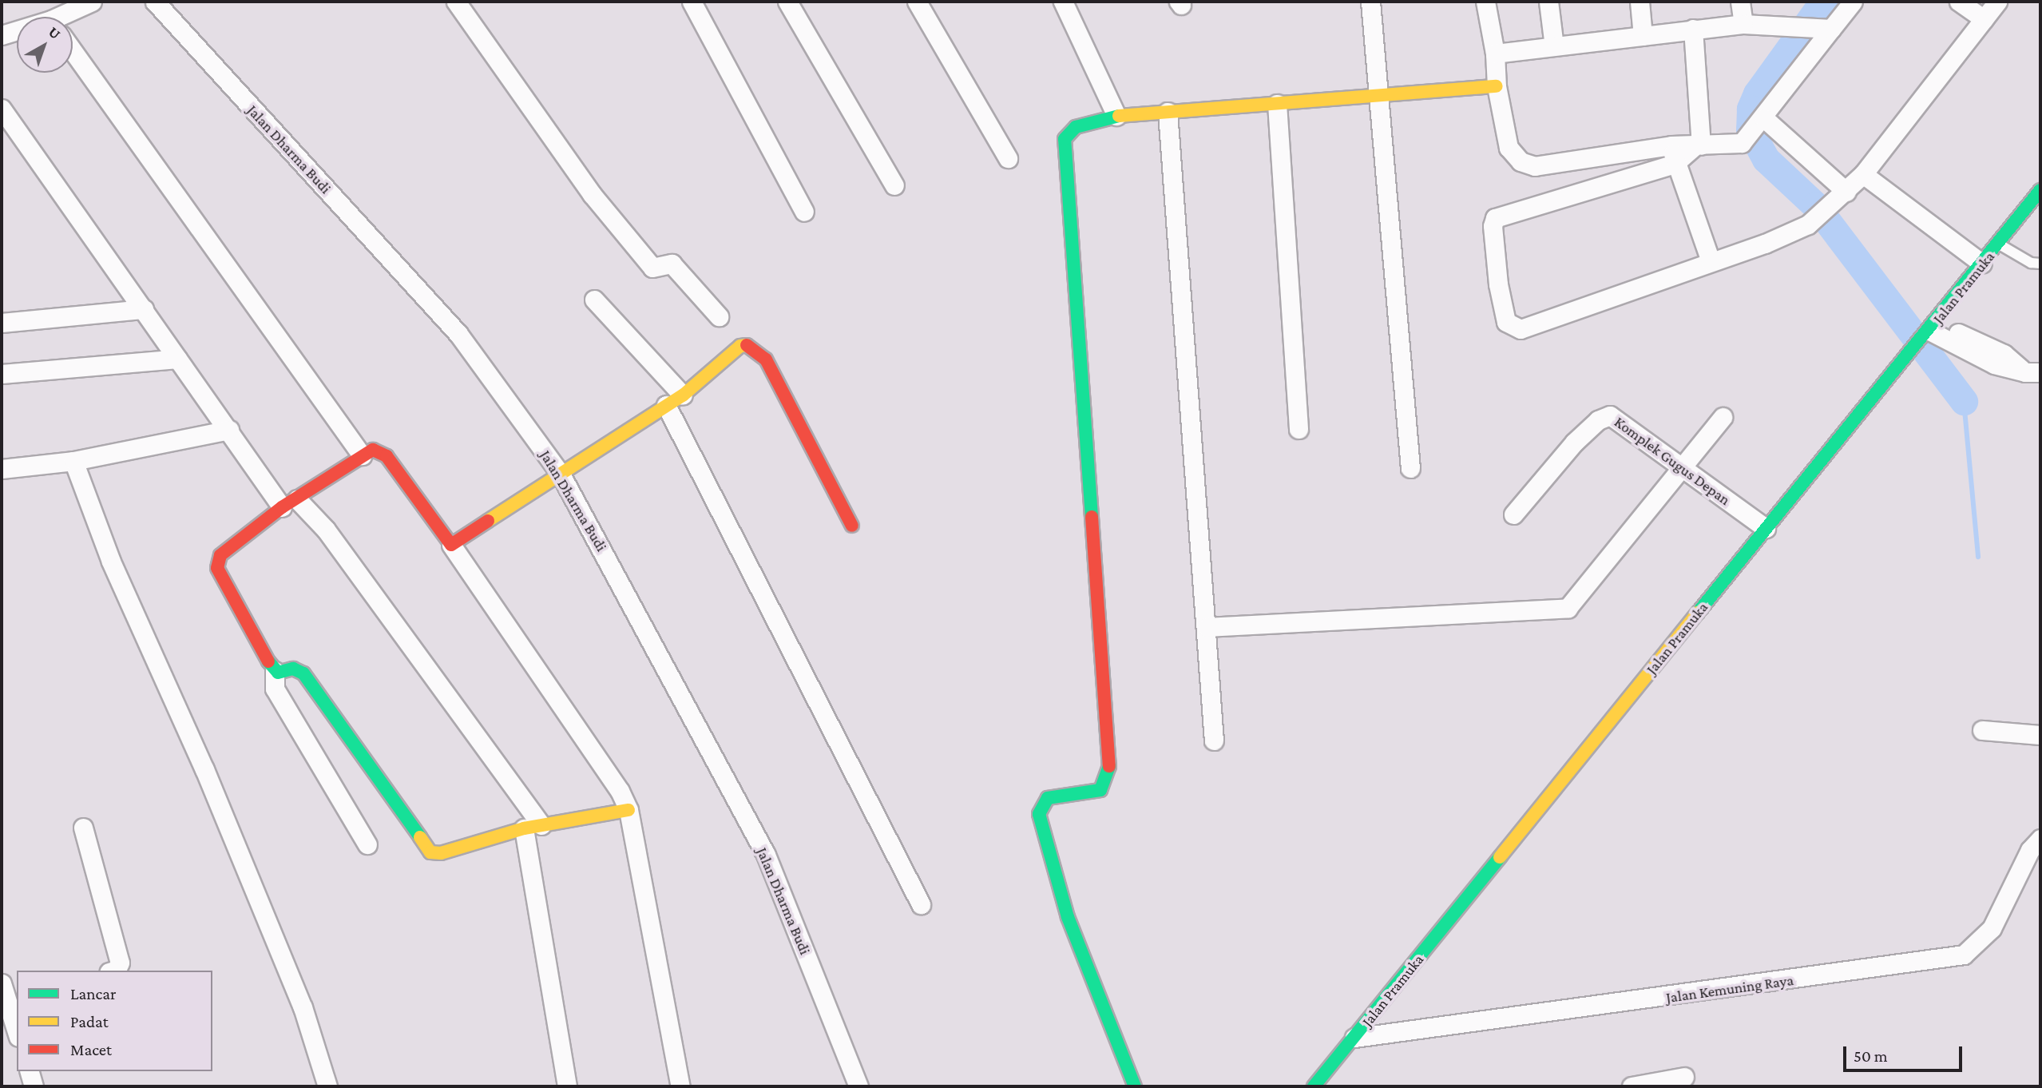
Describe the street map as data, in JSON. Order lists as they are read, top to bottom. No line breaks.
{"streets":{"street":["Jalan Dharma Budi","Jalan Pramuka","Komplek Gugus Depan","Jalan Kemuning Raya"]},"crossings":[["Jalan Pramuka","Komplek Gugus Depan"],["Jalan Pramuka","Jalan Kemuning Raya"]],"legend":["Lancar","Padat","Macet"],"scale_bar":"50 m","north":"top right"}
